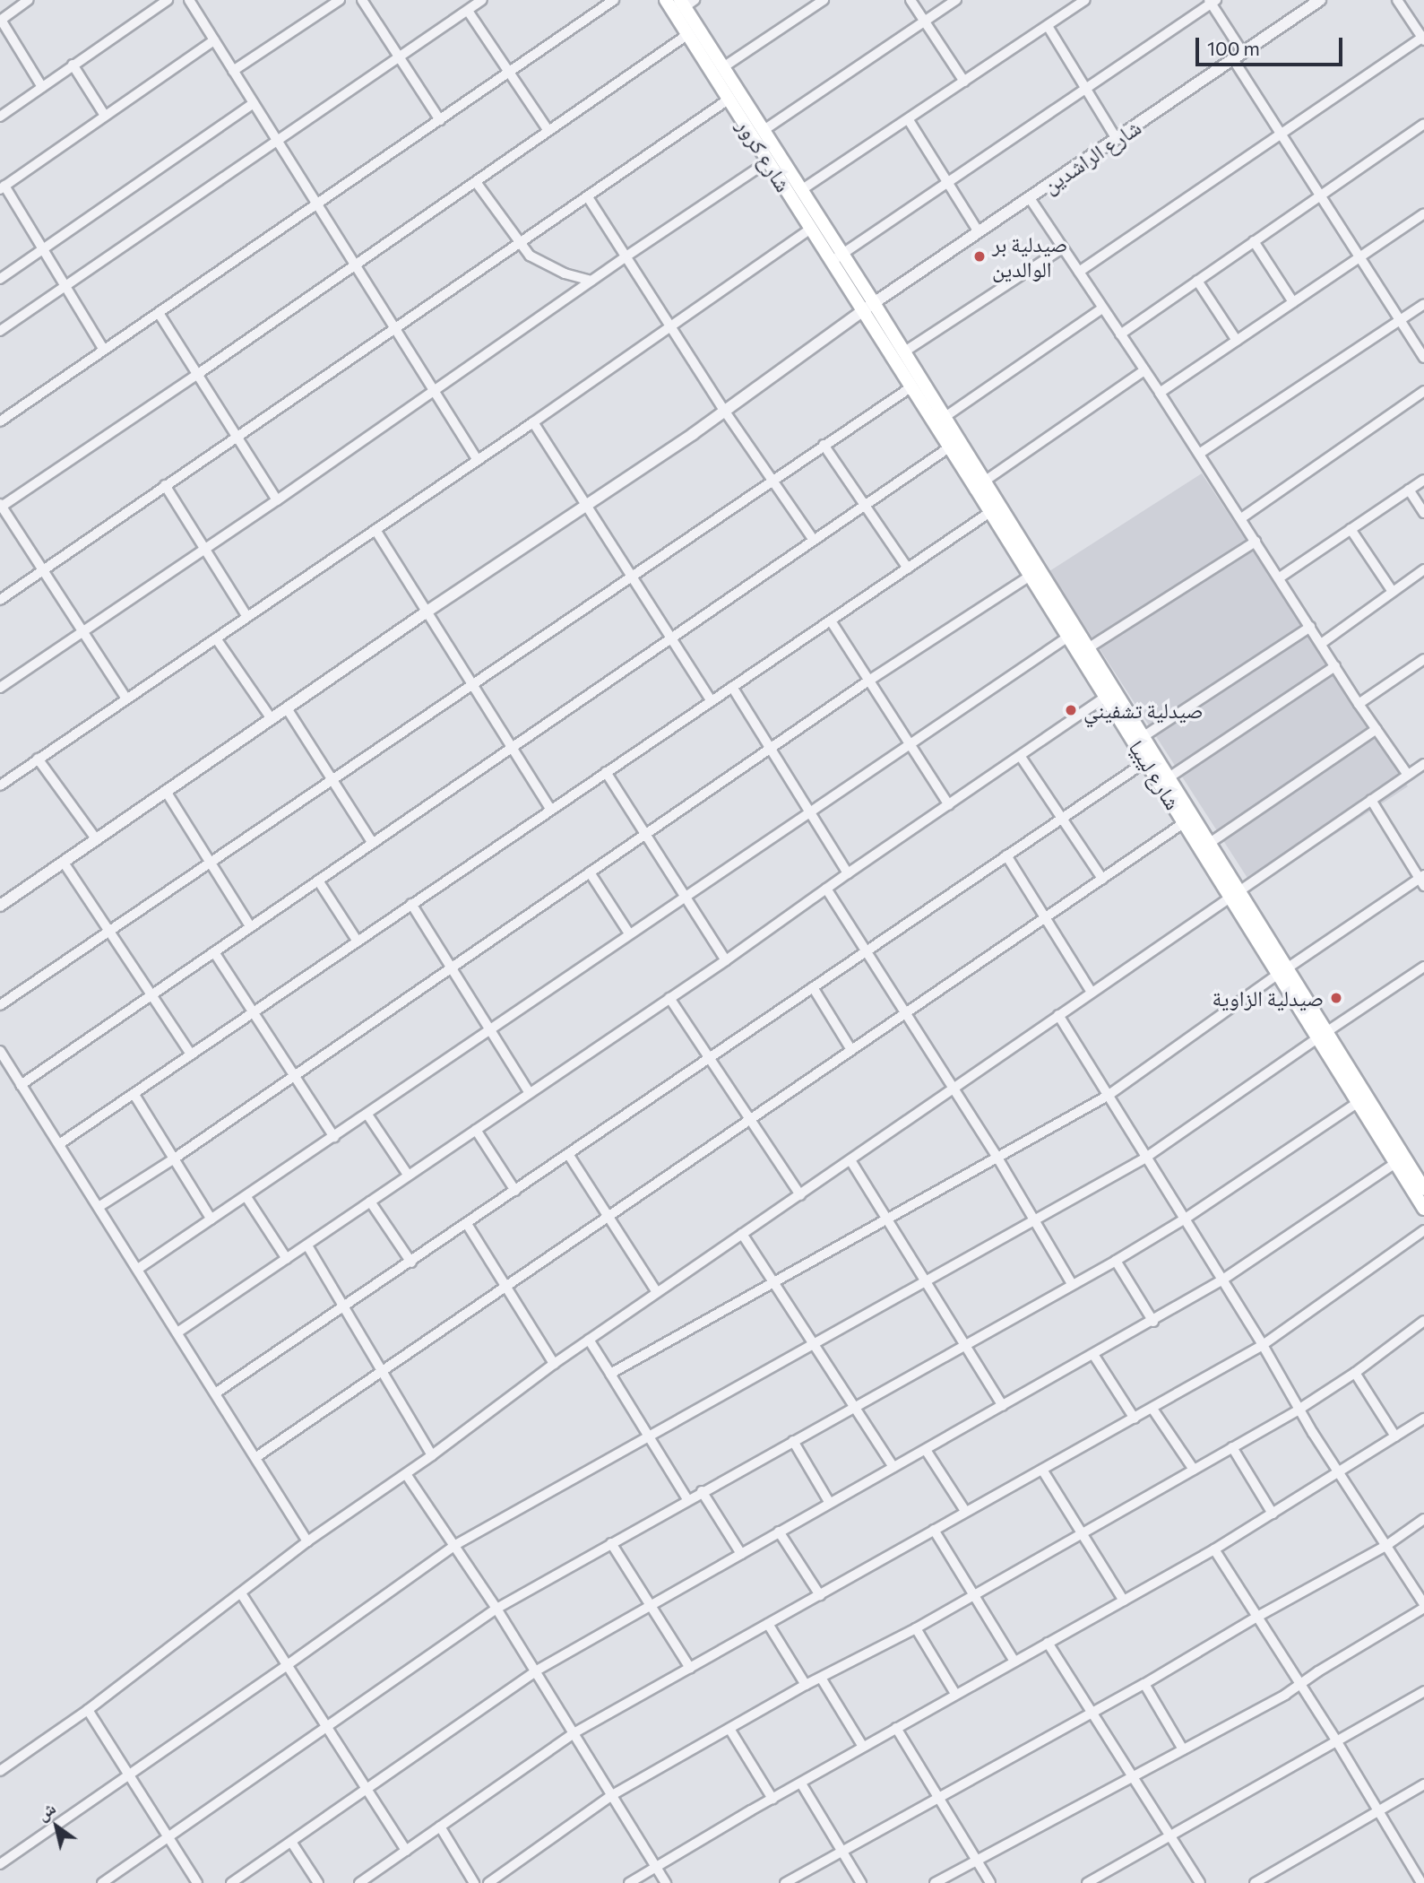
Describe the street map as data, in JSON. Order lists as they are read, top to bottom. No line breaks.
{"streets":{"main road":["شارع كرور","شارع ليبيا"],"street":["شارع الراشدين"]},"crossings":[["شارع كرور","شارع الراشدين"],["شارع كرور","شارع ليبيا"],["شارع الراشدين","شارع ليبيا"]],"places":["صيدلية بر الوالدين","صيدلية تشفيني","صيدلية الزاوية"],"scale_bar":"100 m","north":"top left"}
